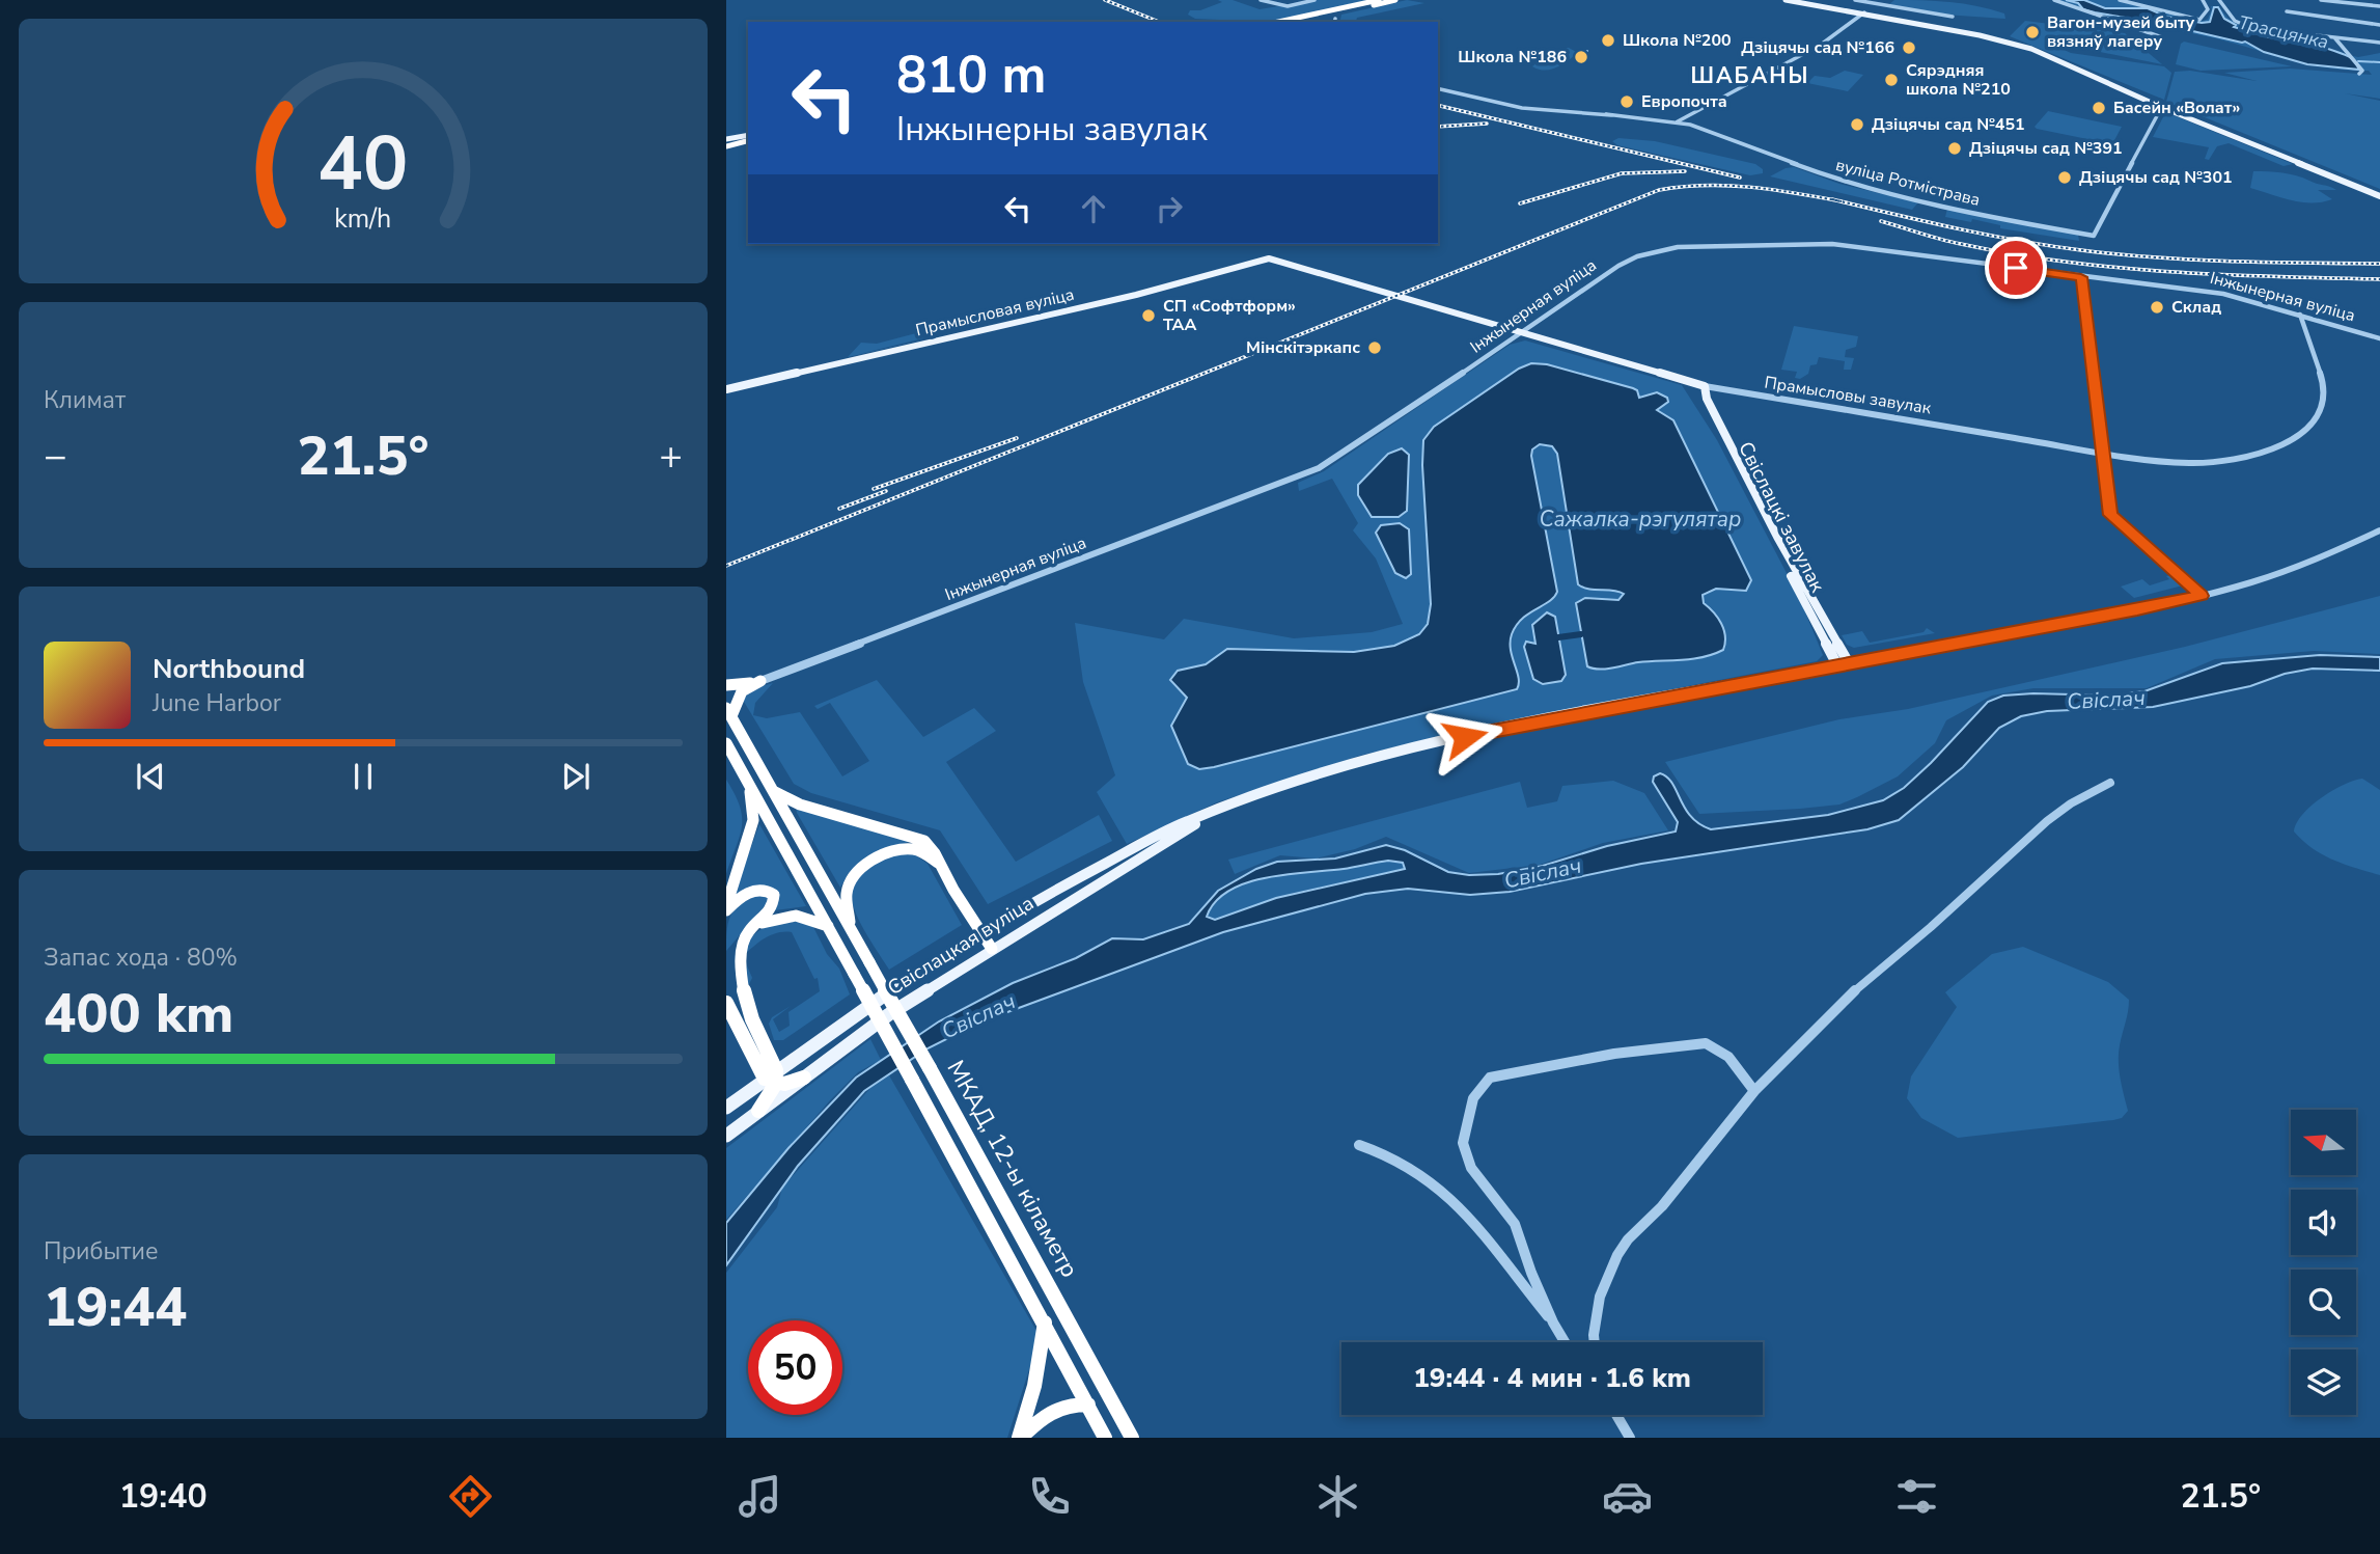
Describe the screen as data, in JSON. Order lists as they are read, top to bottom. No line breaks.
{"streets":{"highway":["МКАД, 12-ы кіламетр"],"main road":["Прамысловая вуліца","Прамысловы завулак","Свіслацкі завулак","Свіслацкая вуліца"],"street":["вуліца Ротмістрава","Інжынерная вуліца"]},"crossings":[["Інжынерная вуліца","Прамысловы завулак"],["Прамысловая вуліца","Прамысловы завулак"],["Прамысловы завулак","Свіслацкі завулак"],["Свіслацкі завулак","Свіслацкая вуліца"]],"districts":["ШАБАНЫ"],"water":["Трасцянка","Сажалка-рэгулятар","Свіслач"],"places":["Вагон-музей быту вязняў лагеру","Школа №200","Дзіцячы сад №166","Школа №186","Сярэдняя школа №210","Европочта","Басейн «Волат»","Дзіцячы сад №451","Дзіцячы сад №391","Дзіцячы сад №301","Склад","СП «Софтформ» ТАА","Мінскітэркапс"],"north":"left","page":{"turn":["810 m","Інжынерны завулак"],"tile":["Климат",["Запас хода · 80%","400 km"],["Прибытие","19:44"]],"heat":["−","21.5°","+"],"song":["Northbound","June Harbor"],"limit":"50","trip":"19:44 · 4 мин · 1.6 km","tabs":["19:40","21.5°"],"gauge":["40","km/h"]}}
